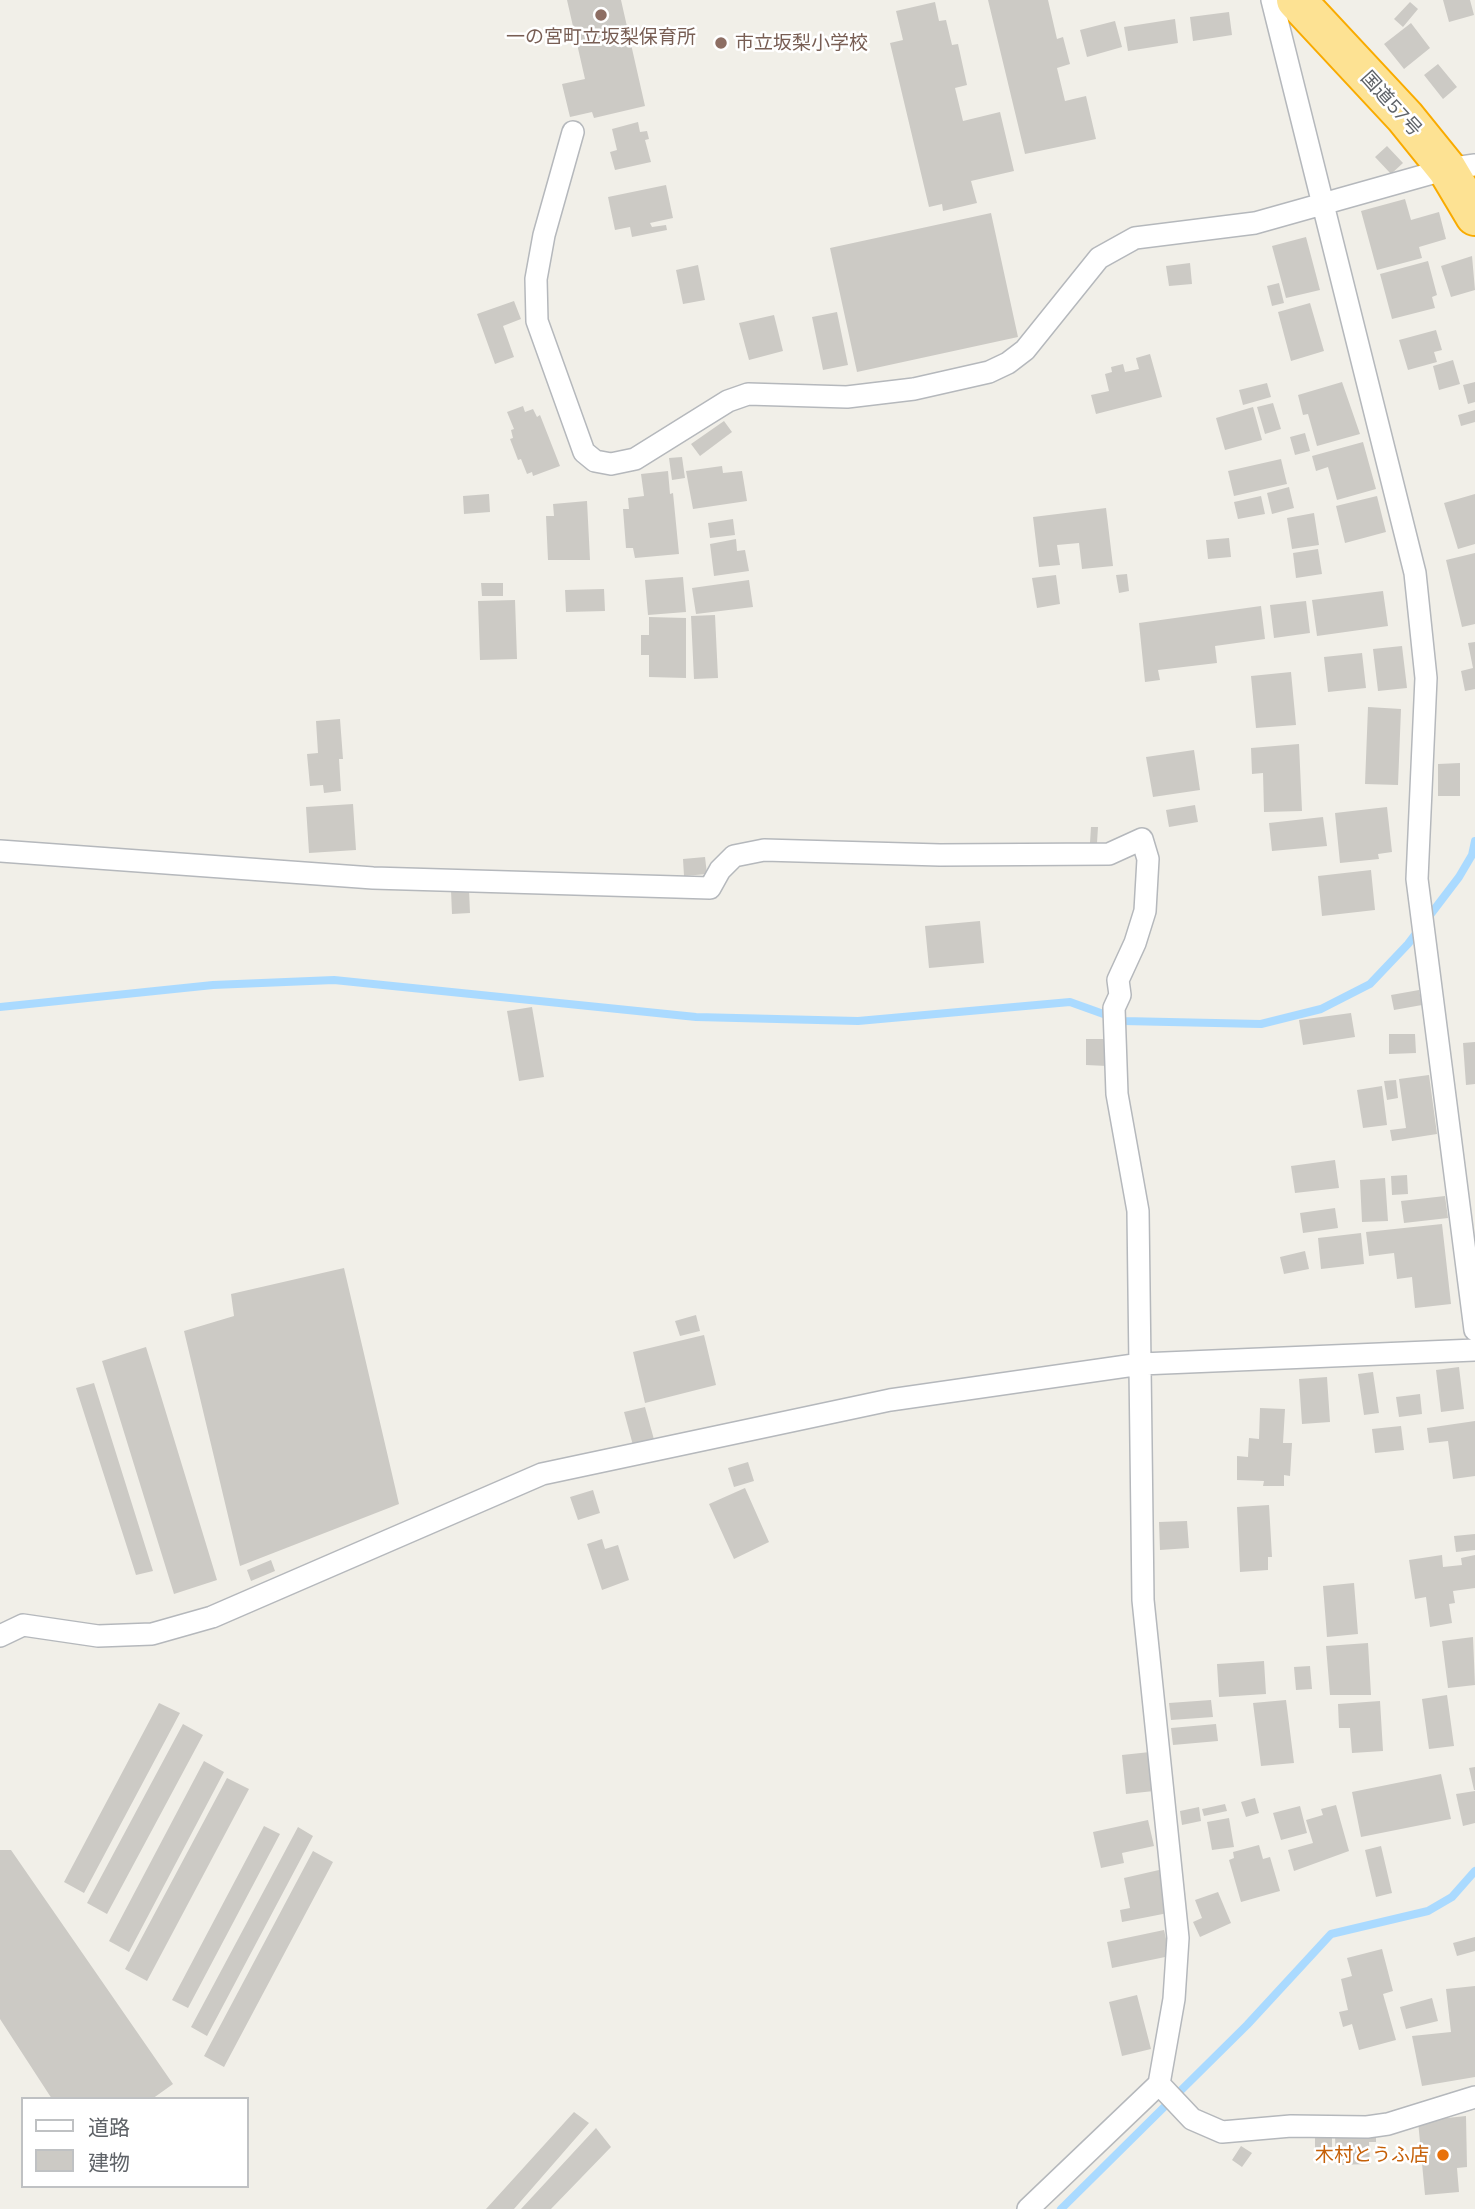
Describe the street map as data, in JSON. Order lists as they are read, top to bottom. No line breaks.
{"streets":{"highway":["国道57号"]},"places":["一の宮町立坂梨保育所","市立坂梨小学校","木村とうふ店"],"legend":["道路","建物"]}
